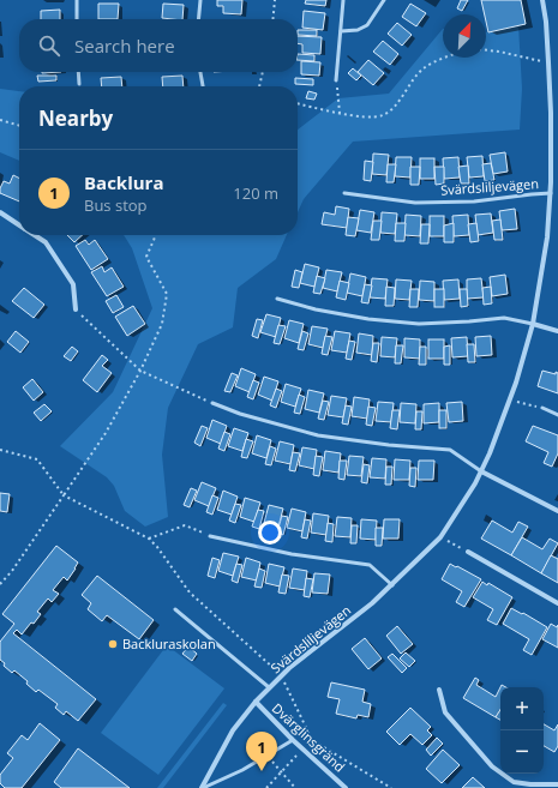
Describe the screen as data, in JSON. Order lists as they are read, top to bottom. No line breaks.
{"streets":{"street":["Svärdsliljevägen","Dvärglinsgränd"]},"crossings":[["Svärdsliljevägen","Dvärglinsgränd"]],"places":["Backluraskolan"],"north":"top right","page":{"search":"Search here","heading":"Nearby","list":[{"mark":"1","name":"Backlura","note":"Bus stop","value":"120 m"}],"map_buttons":["+","−"],"pins":"1"}}
